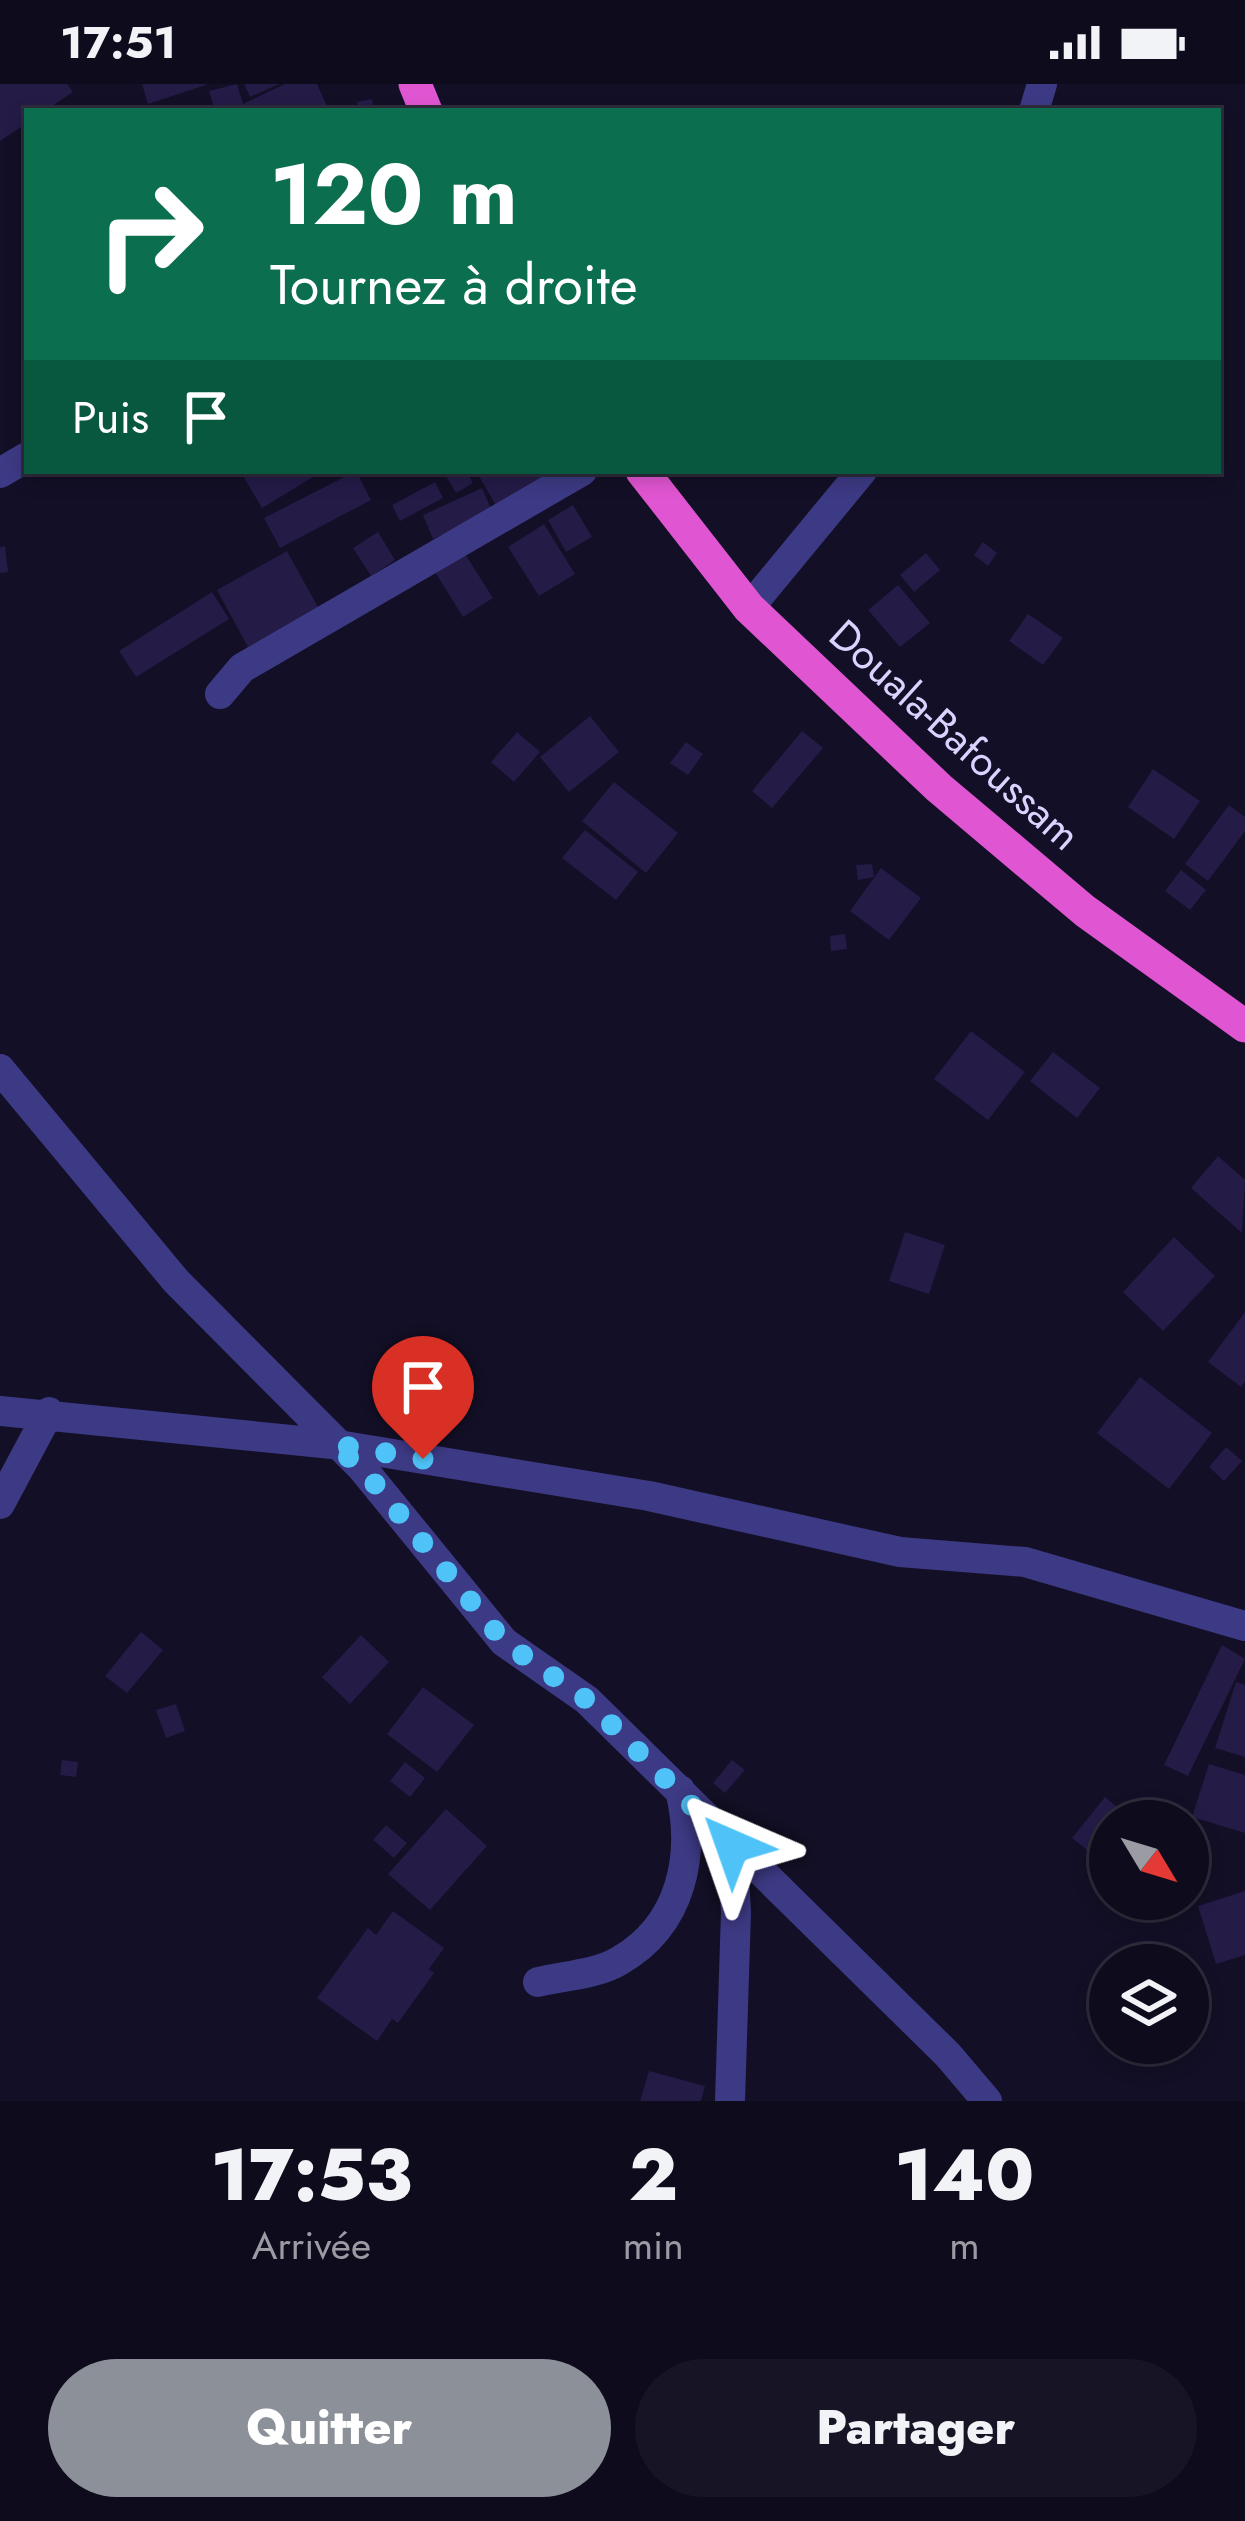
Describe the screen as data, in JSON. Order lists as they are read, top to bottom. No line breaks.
{"streets":{"highway":["Douala-Bafoussam"]},"north":"bottom right","page":{"status":"17:51","turn":["120 m","Tournez à droite"],"then":"Puis","eta":["17:53","Arrivée","2","min","140","m"],"buttons":["Quitter","Partager"]}}
